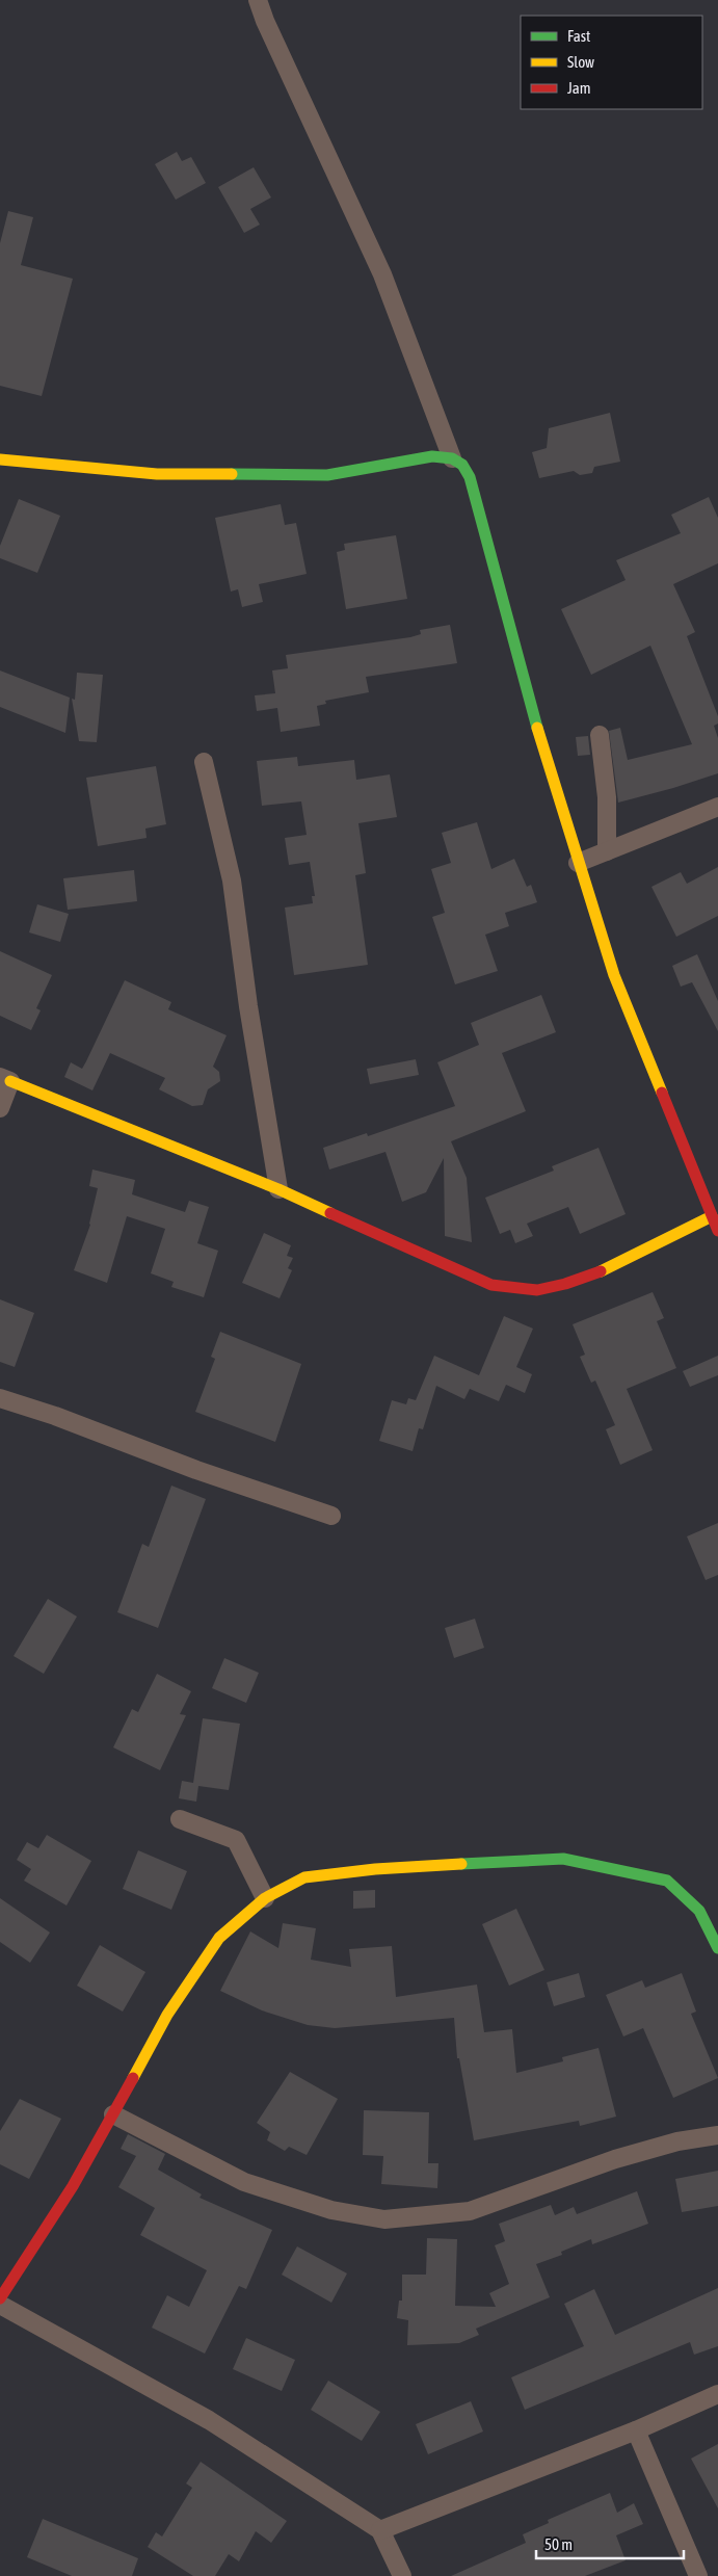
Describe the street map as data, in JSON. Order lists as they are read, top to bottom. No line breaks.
{"legend":["Fast","Slow","Jam"],"scale_bar":"50 m"}
